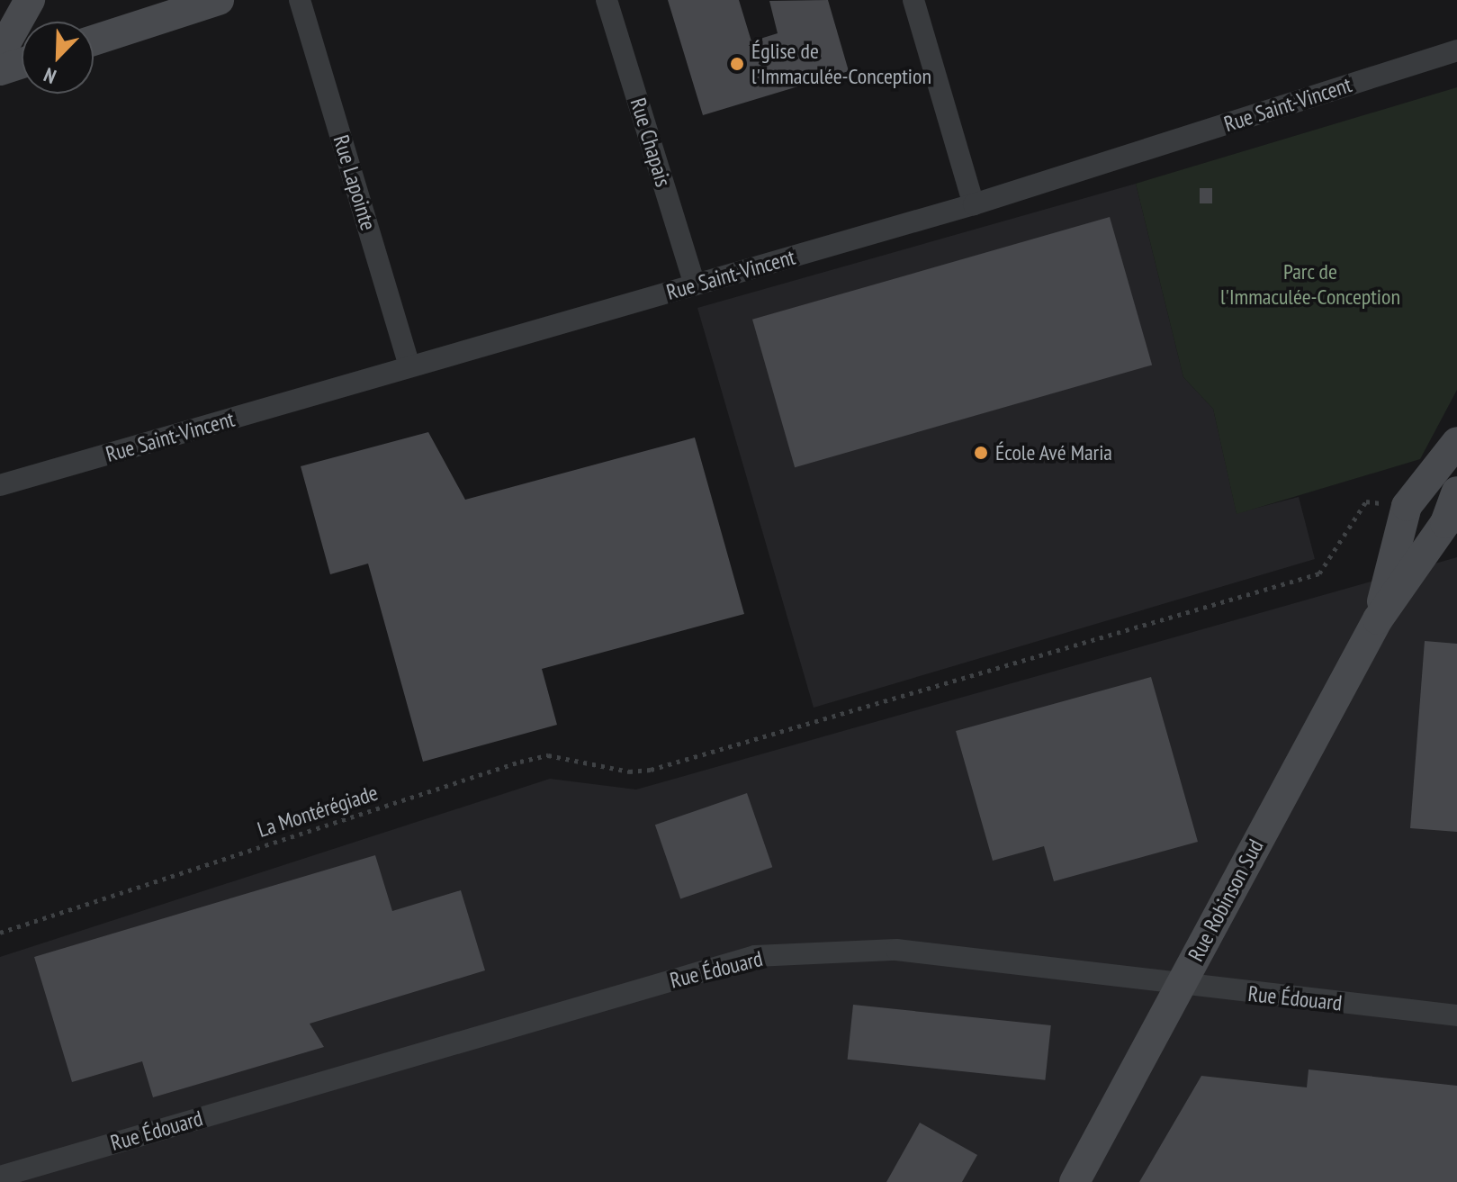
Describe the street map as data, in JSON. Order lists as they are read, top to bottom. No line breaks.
{"streets":{"street":["Rue Saint-Vincent","Rue Chapais","Rue Lapointe","Rue Robinson Sud","Rue Édouard"],"path":["La Montérégiade"]},"crossings":[["Rue Saint-Vincent","Rue Chapais"],["Rue Saint-Vincent","Rue Lapointe"],["Rue Robinson Sud","Rue Édouard"]],"parks":["Parc de l'Immaculée-Conception"],"places":["Église de l'Immaculée-Conception","École Avé Maria"],"north":"bottom left"}
